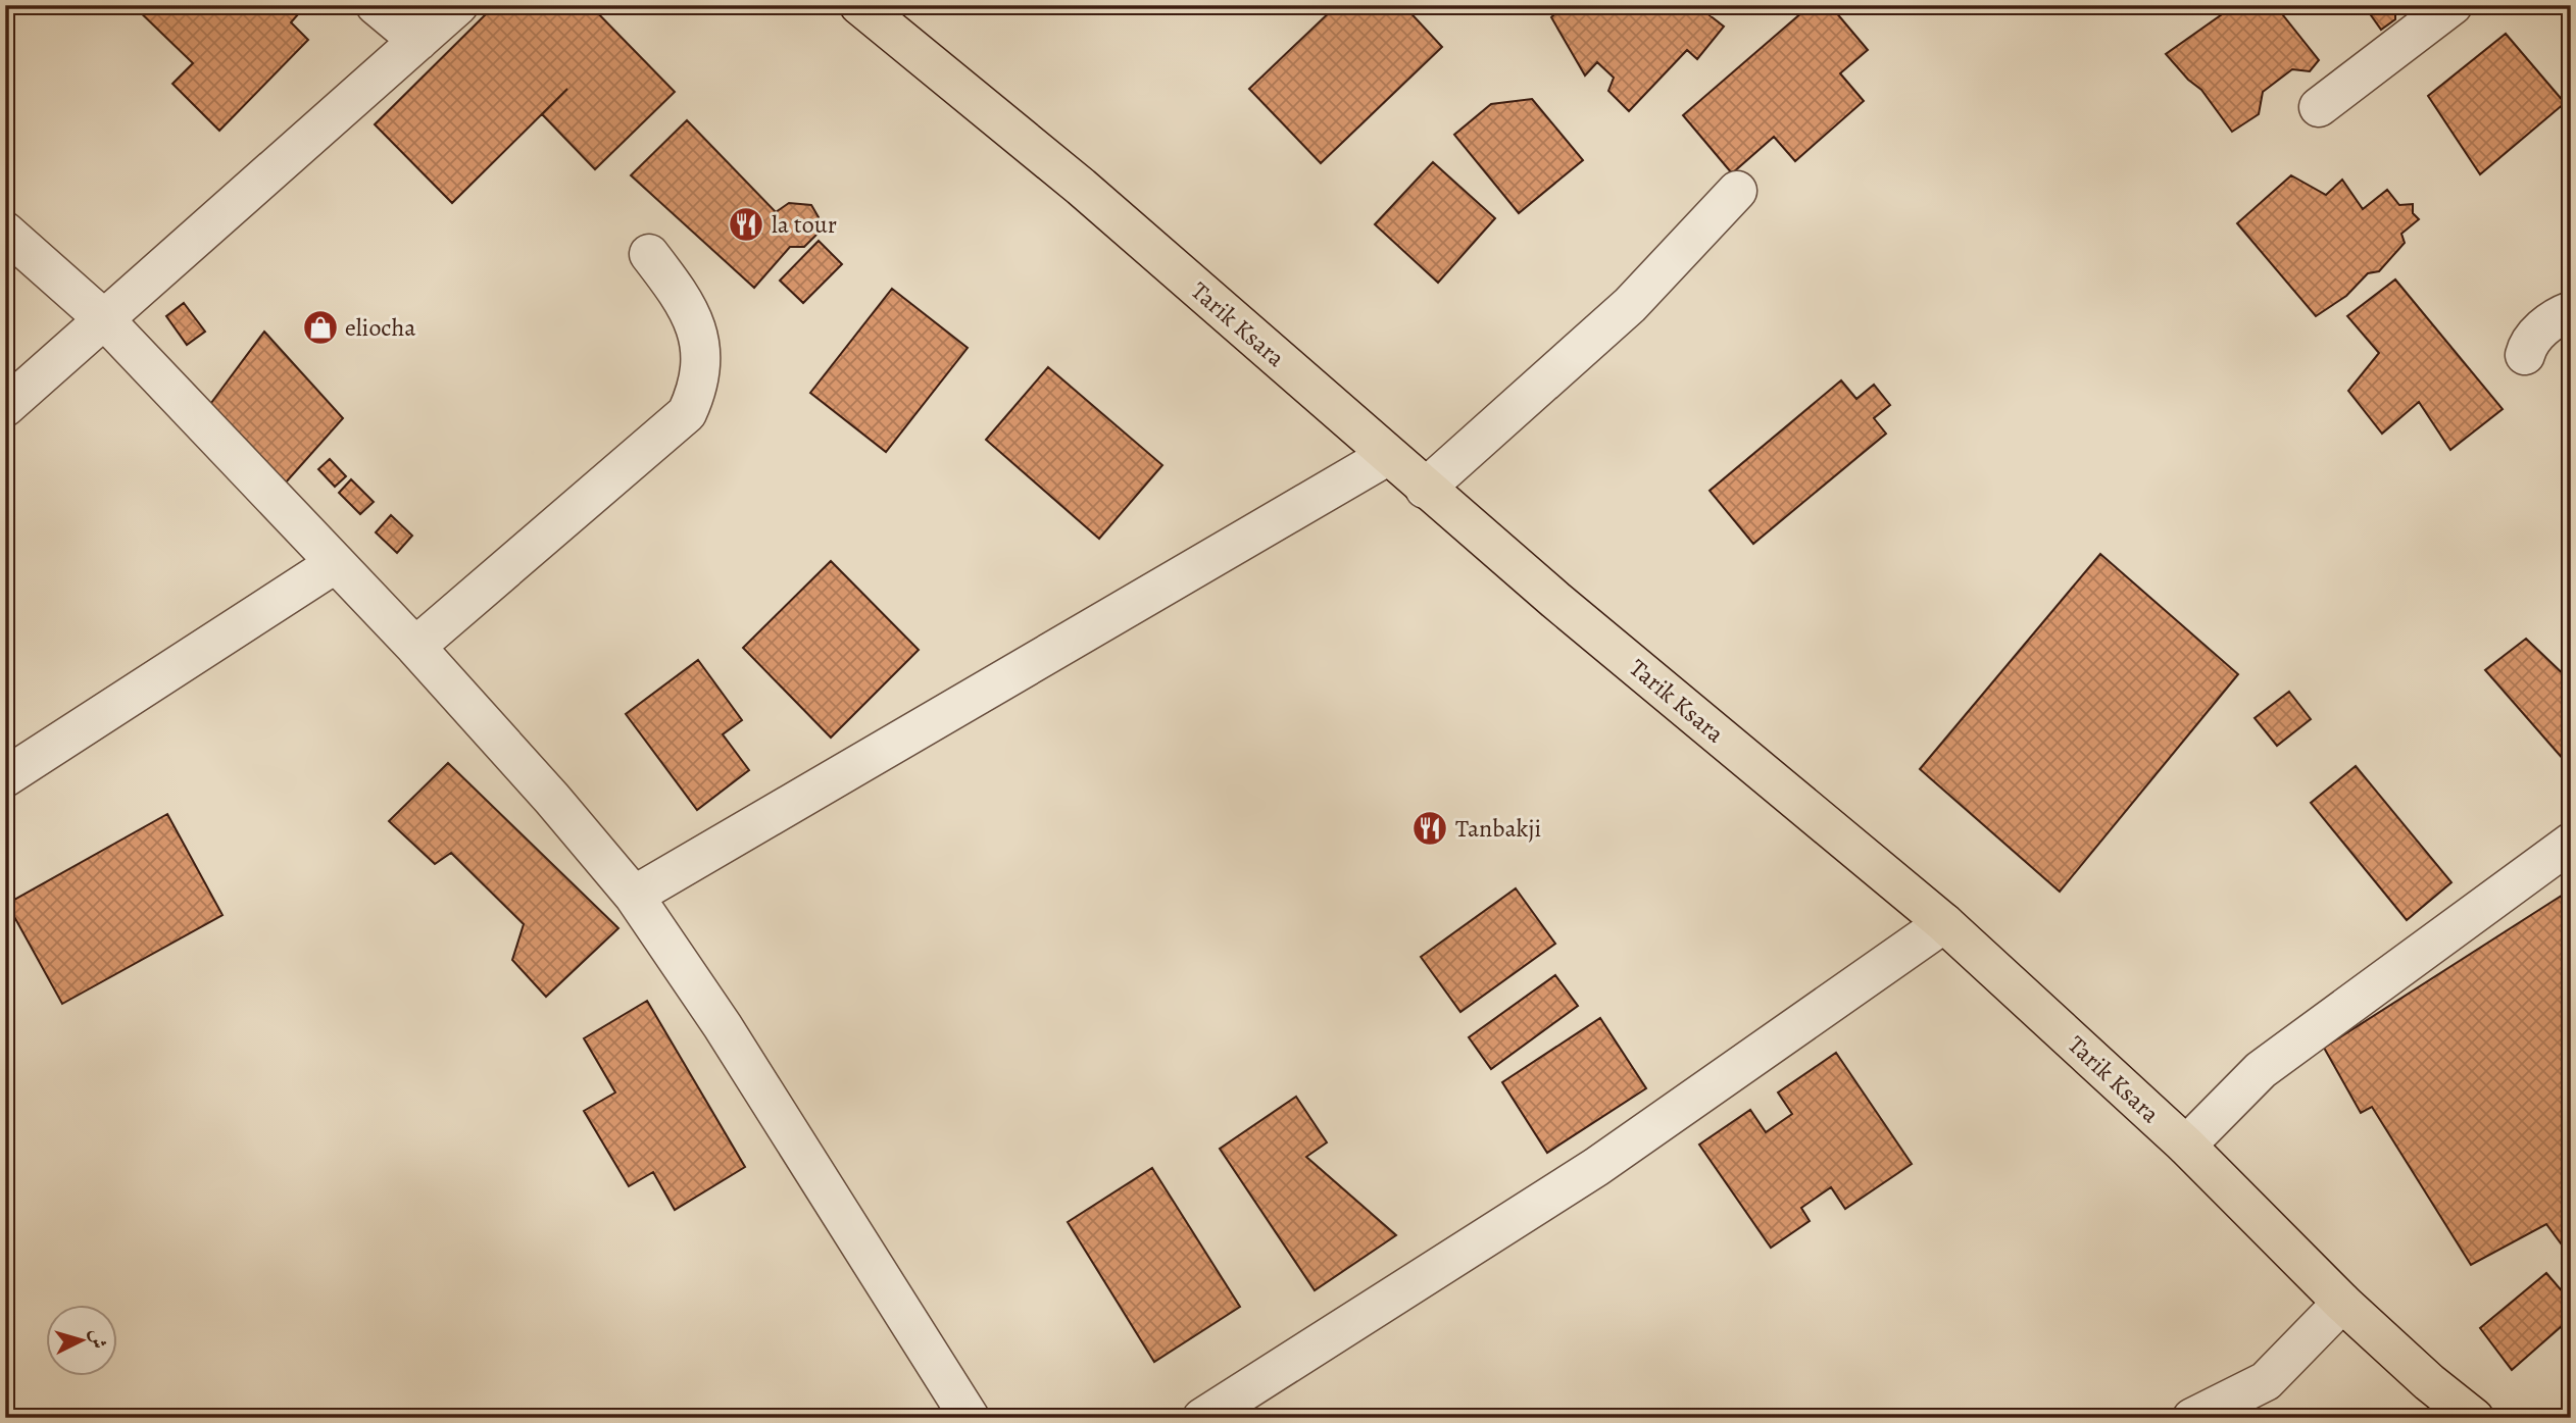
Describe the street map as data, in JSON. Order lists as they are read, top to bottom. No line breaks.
{"streets":{"main road":["Tarik Ksara"]},"places":{"restaurant":["la tour","Tanbakji"],"shop":["eliocha"]},"north":"right"}
